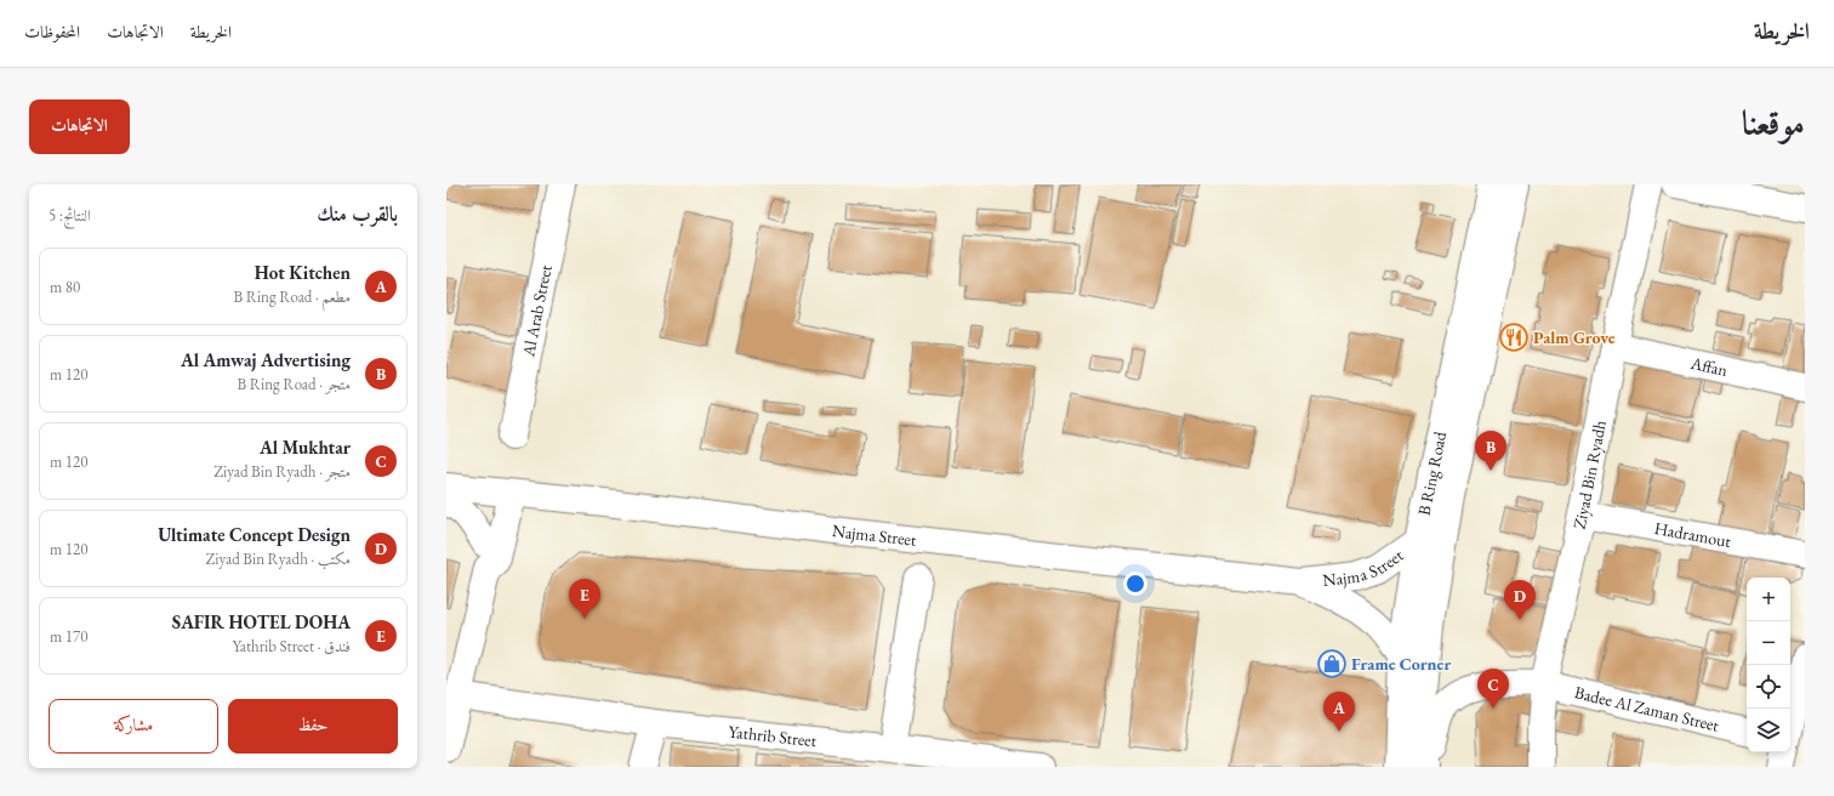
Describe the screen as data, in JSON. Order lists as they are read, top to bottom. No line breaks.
{"streets":{"street":["Al Arab Street","Affan","B Ring Road","Ziyad Bin Ryadh","Hadramout","Najma Street","Badee Al Zaman Street","Yathrib Street"]},"crossings":[["Affan","Ziyad Bin Ryadh"],["B Ring Road","Najma Street"],["Ziyad Bin Ryadh","Hadramout"],["Ziyad Bin Ryadh","Badee Al Zaman Street"]],"places":{"restaurant":["Palm Grove"],"shop":["Frame Corner"]},"page":{"header":"الخريطة","nav":["الخريطة","الاتجاهات","المحفوظات"],"title":"موقعنا","buttons":["الاتجاهات",["حفظ","مشاركة"]],"heading":["بالقرب منك","النتائج: 5"],"list":[{"mark":"A","name":"Hot Kitchen","note":"مطعم · B Ring Road","value":"80 m"},{"mark":"B","name":"Al Amwaj Advertising","note":"متجر · B Ring Road","value":"120 m"},{"mark":"C","name":"Al Mukhtar","note":"متجر · Ziyad Bin Ryadh","value":"120 m"},{"mark":"D","name":"Ultimate Concept Design","note":"مكتب · Ziyad Bin Ryadh","value":"120 m"},{"mark":"E","name":"SAFIR HOTEL DOHA","note":"فندق · Yathrib Street","value":"170 m"}],"pins":["B","E","D","C","A"],"map_buttons":["+","−"]}}
